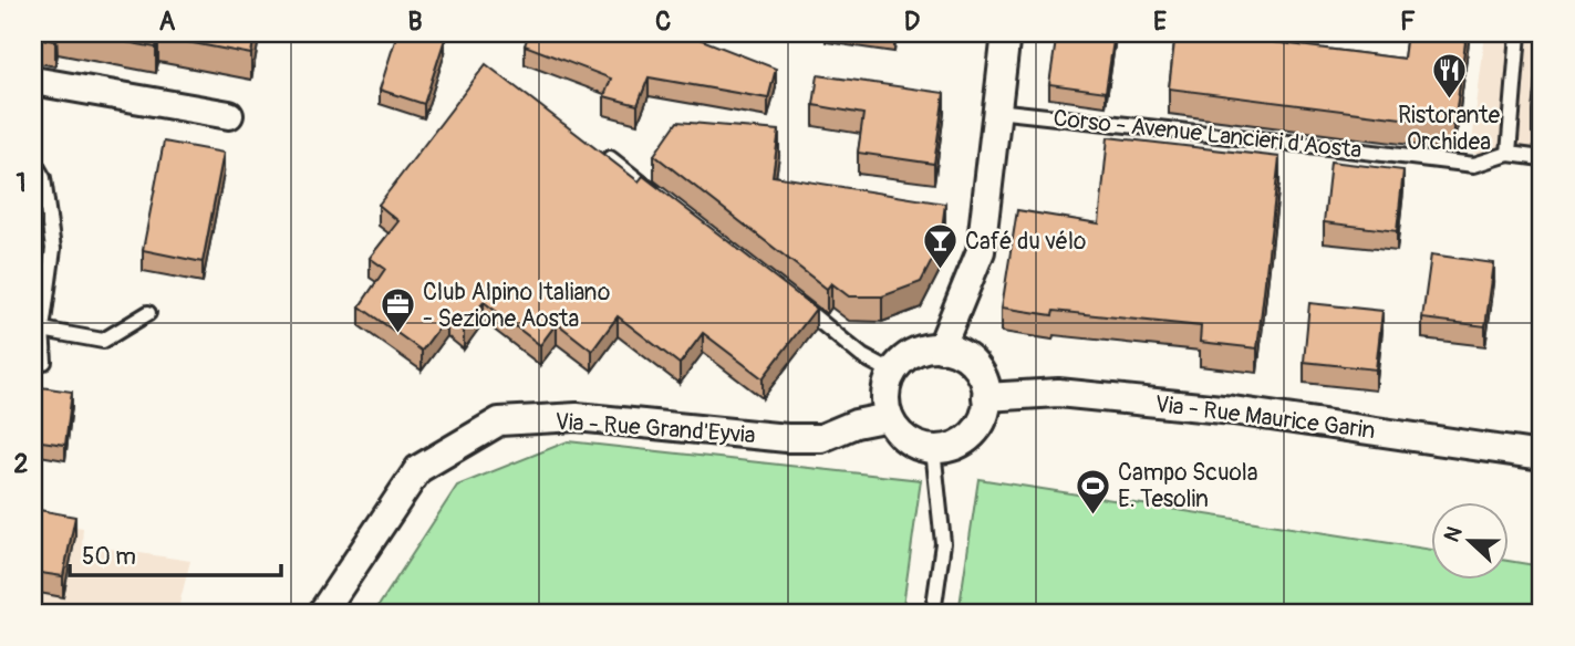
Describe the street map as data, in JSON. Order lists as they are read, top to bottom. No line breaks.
{"streets":{"street":["Via - Rue Maurice Garin","Via - Rue Grand'Eyvia"],"lane":["Corso - Avenue Lancieri d'Aosta"]},"crossings":[["Via - Rue Maurice Garin","Via - Rue Grand'Eyvia"]],"places":{"restaurant":["Ristorante Orchidea"],"bar":["Café du vélo"],"office":["Club Alpino Italiano - Sezione Aosta"],"sports":["Campo Scuola E. Tesolin"]},"scale_bar":"50 m","north":"left","grid":{"columns":["A","B","C","D","E","F"],"rows":["1","2"]}}
